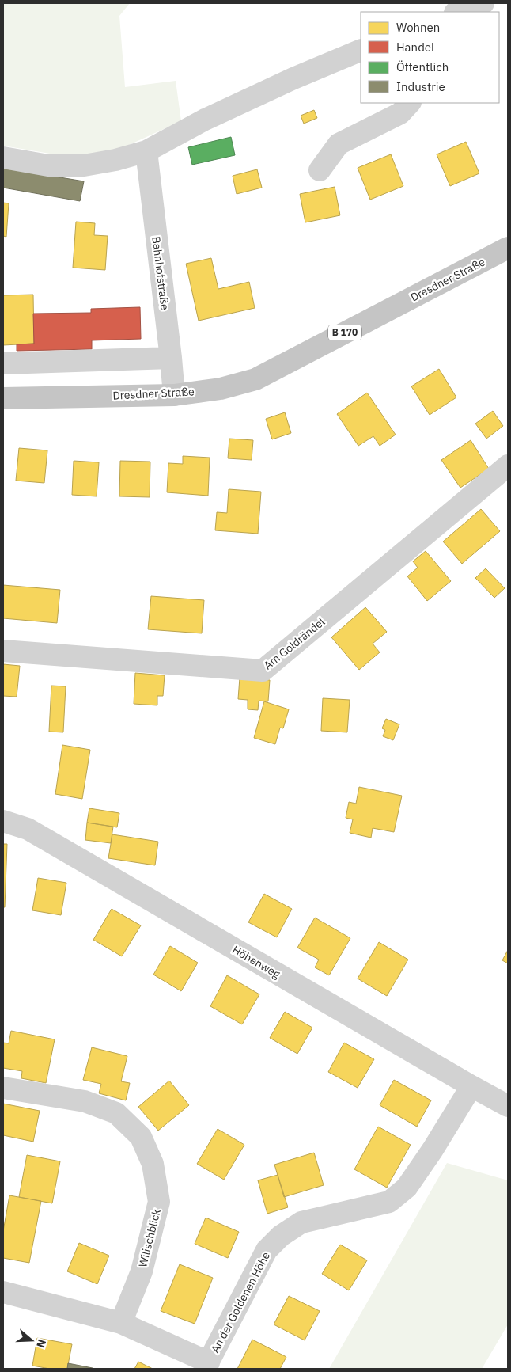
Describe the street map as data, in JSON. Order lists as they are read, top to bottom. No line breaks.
{"streets":{"main road":["Dresdner Straße","B 170"],"street":["Bahnhofstraße","Am Goldrändel","Höhenweg","Wilischblick","An der Goldenen Höhe"]},"crossings":[["Bahnhofstraße","Dresdner Straße"],["Höhenweg","An der Goldenen Höhe"]],"legend":["Wohnen","Handel","Öffentlich","Industrie"],"north":"right"}
